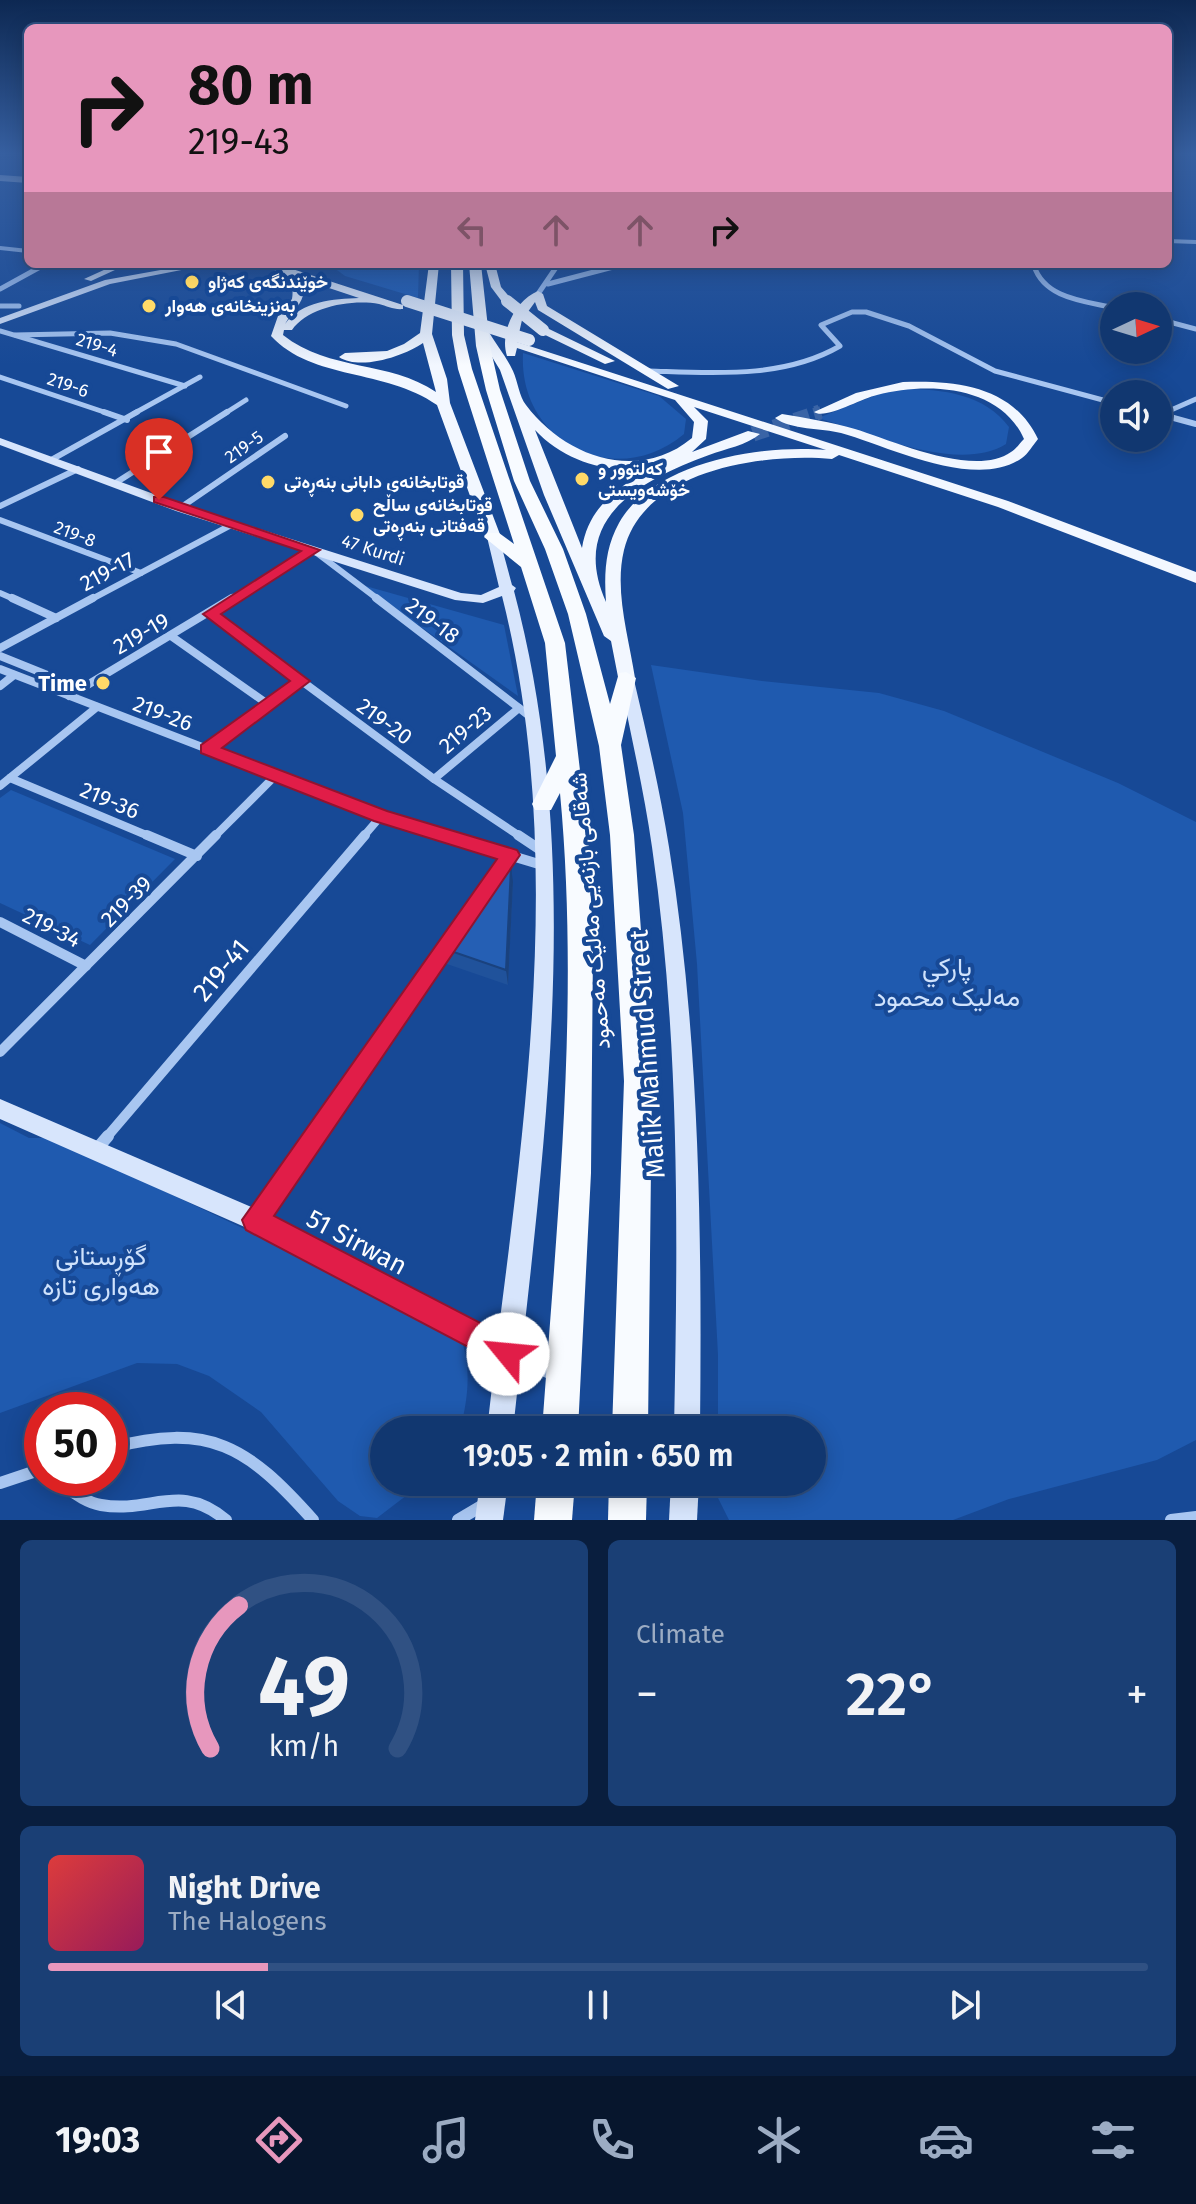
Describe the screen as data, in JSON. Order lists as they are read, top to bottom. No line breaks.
{"streets":{"highway":["شەقامی بازنەیی مەلیک مەحمود"],"main road":["47 Kurdi","Malik Mahmud Street","51 Sirwan"],"street":["219-4","219-6","219-5","219-8","219-17","219-18","219-19","219-26","219-20","219-23","219-36","219-39","219-34","219-41"]},"crossings":[["219-5","47 Kurdi"],["219-8","219-17"],["47 Kurdi","219-17"],["47 Kurdi","219-18"],["47 Kurdi","219-19"],["219-18","219-19"],["219-18","219-23"],["219-19","219-26"],["219-19","219-20"],["219-26","219-20"],["219-26","219-39"],["219-26","219-41"],["219-20","219-23"],["219-36","219-39"],["219-39","219-34"],["219-41","51 Sirwan"]],"parks":["پارکي مەليک محمود","گۆڕستانی هەواری تازە"],"places":["خوێندنگەی کەژاو","بەنزینخانەی هەوار","کەلتوور و خۆشەویستی","قوتابخانەی دابانی بنەڕەتی","قوتابخانەی ساڵح قەفتانی بنەڕەتی","Time"],"north":"right","page":{"turn":["80 m","219-43"],"limit":"50","trip":"19:05 · 2 min · 650 m","tile":"Climate","heat":["−","22°","+"],"song":["Night Drive","The Halogens"],"tabs":"19:03","gauge":["49","km/h"]}}
